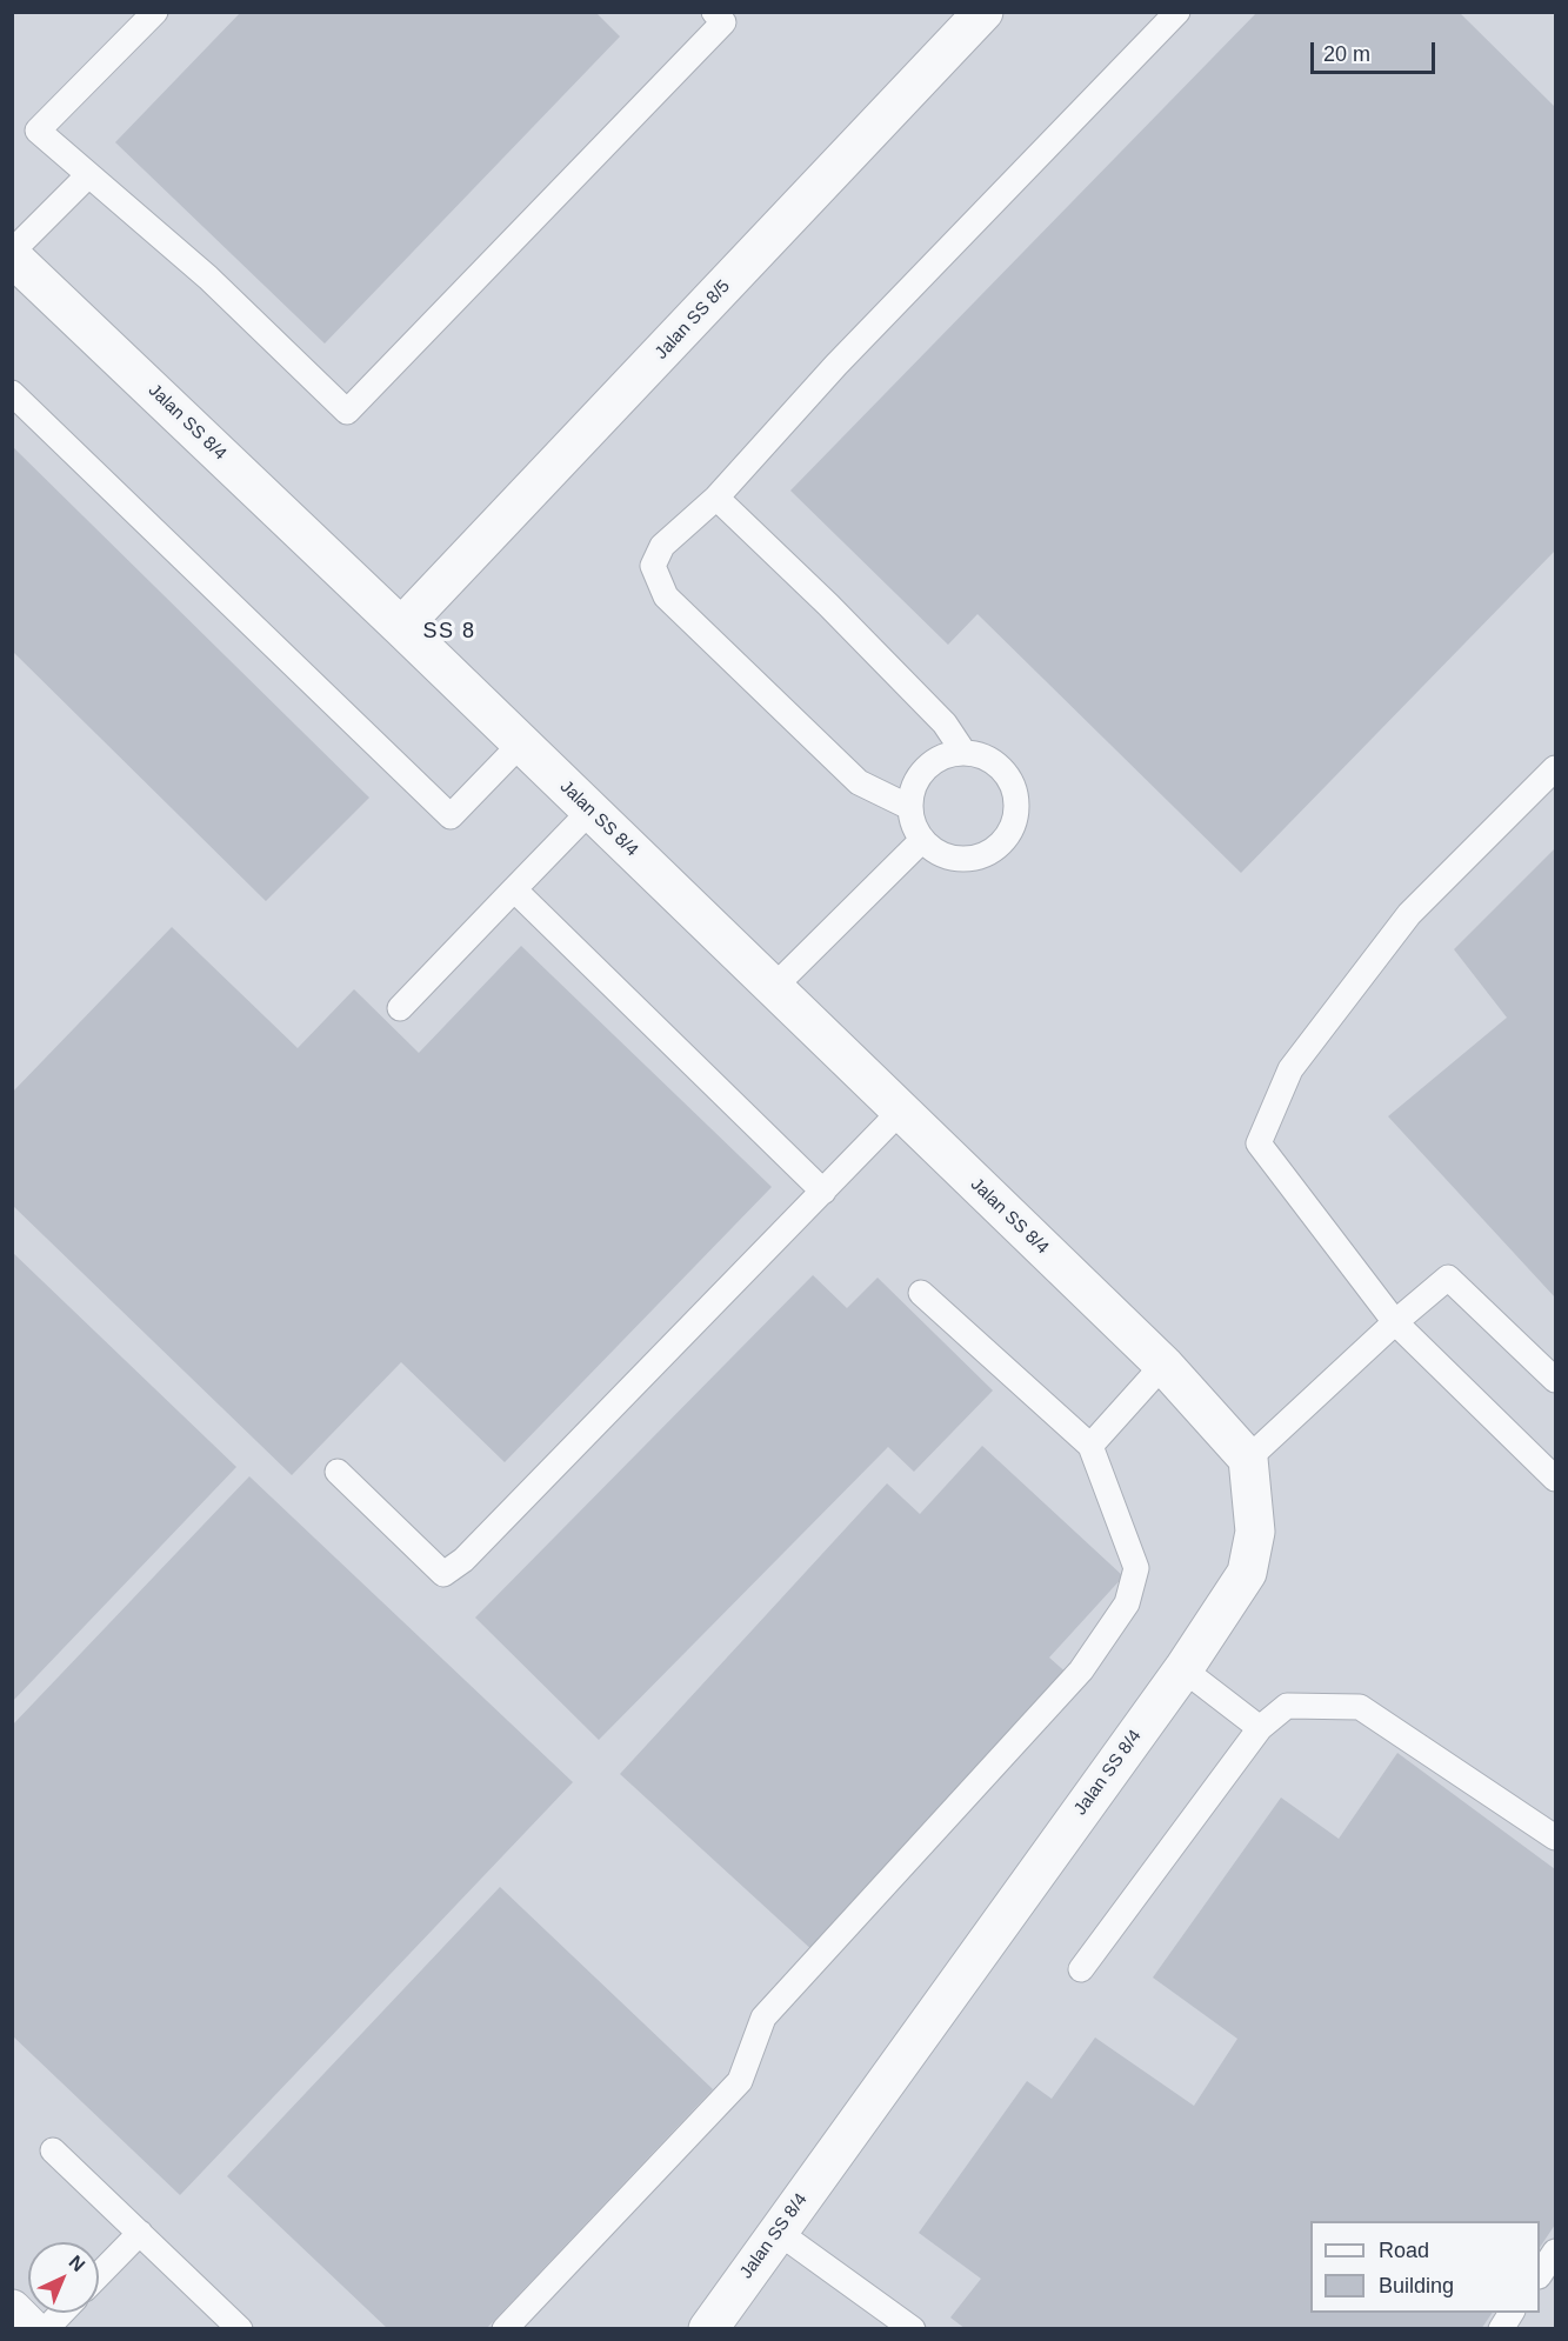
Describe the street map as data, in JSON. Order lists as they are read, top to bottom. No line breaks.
{"streets":{"street":["Jalan SS 8/5","Jalan SS 8/4"]},"crossings":[["Jalan SS 8/5","Jalan SS 8/4"]],"districts":["SS 8"],"legend":["Road","Building"],"scale_bar":"20 m","north":"top right"}
